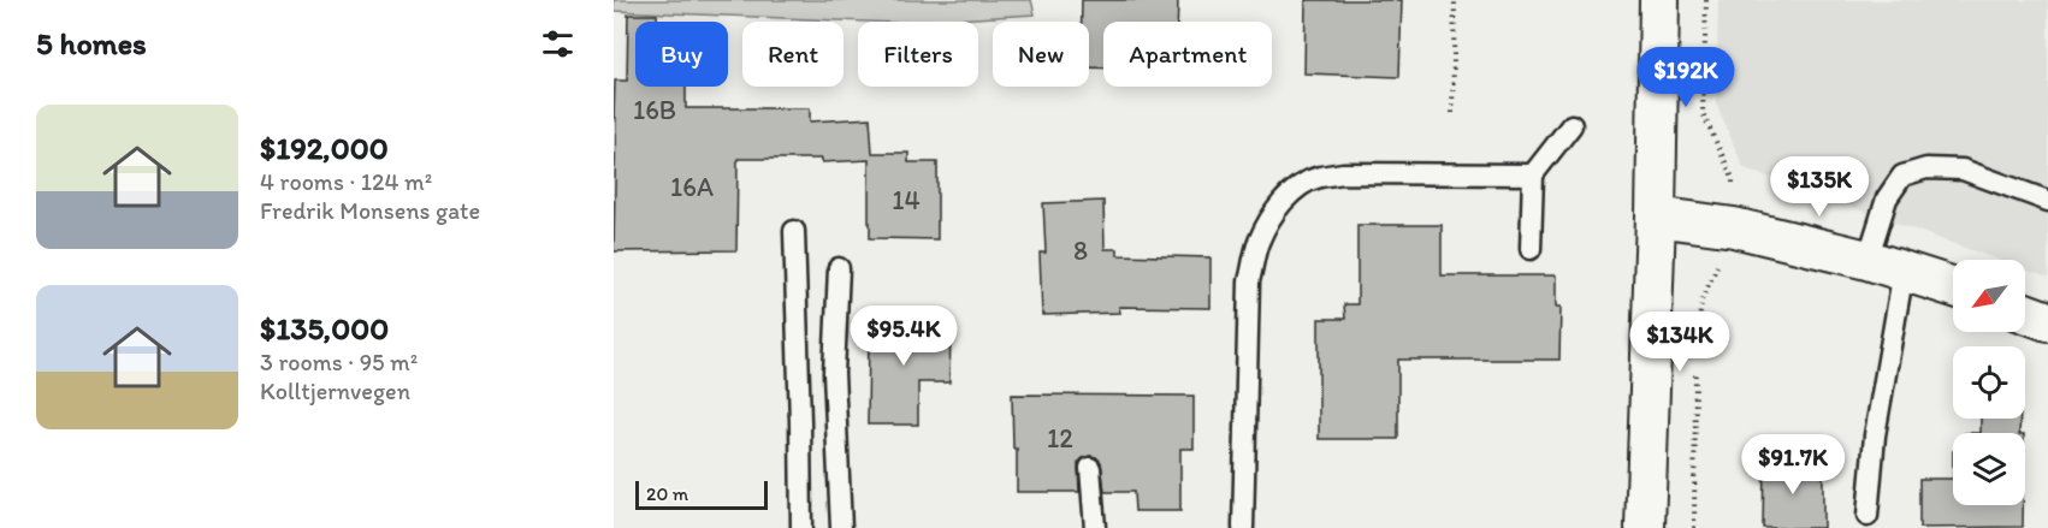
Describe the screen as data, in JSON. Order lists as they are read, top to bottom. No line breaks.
{"house_numbers":["16B","16A","14","8","12"],"scale_bar":"20 m","north":"bottom left","page":{"heading":"5 homes","chip":["Buy","Rent","Filters","New","Apartment"],"price":["$192K","$135K","$95.4K","$134K","$91.7K"],"list":[{"name":"$192,000","note":"4 rooms · 124 m² · Fredrik Monsens gate"},{"name":"$135,000","note":"3 rooms · 95 m² · Kolltjernvegen"}],"scale":"20 m"}}
